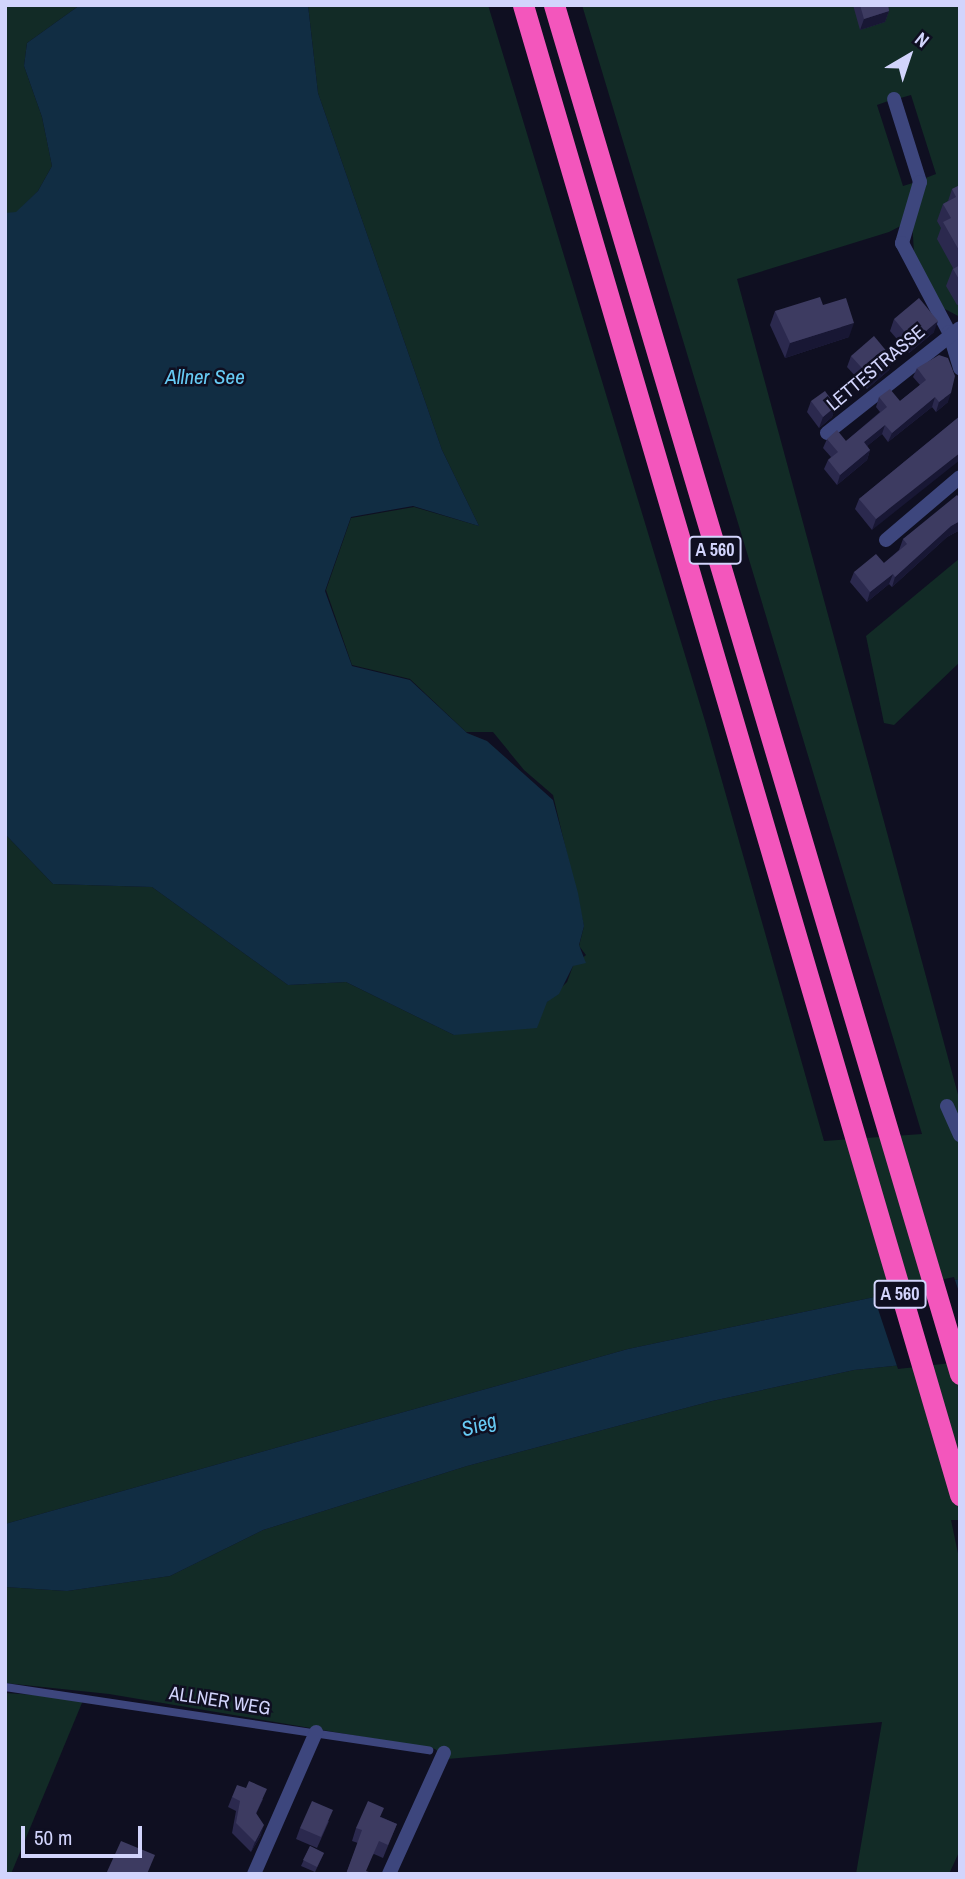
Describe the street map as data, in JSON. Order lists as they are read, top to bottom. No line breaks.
{"streets":{"highway":["A 560"],"street":["LETTESTRASSE"],"lane":["ALLNER WEG"]},"water":["Allner See","Sieg"],"scale_bar":"50 m","north":"top right"}
